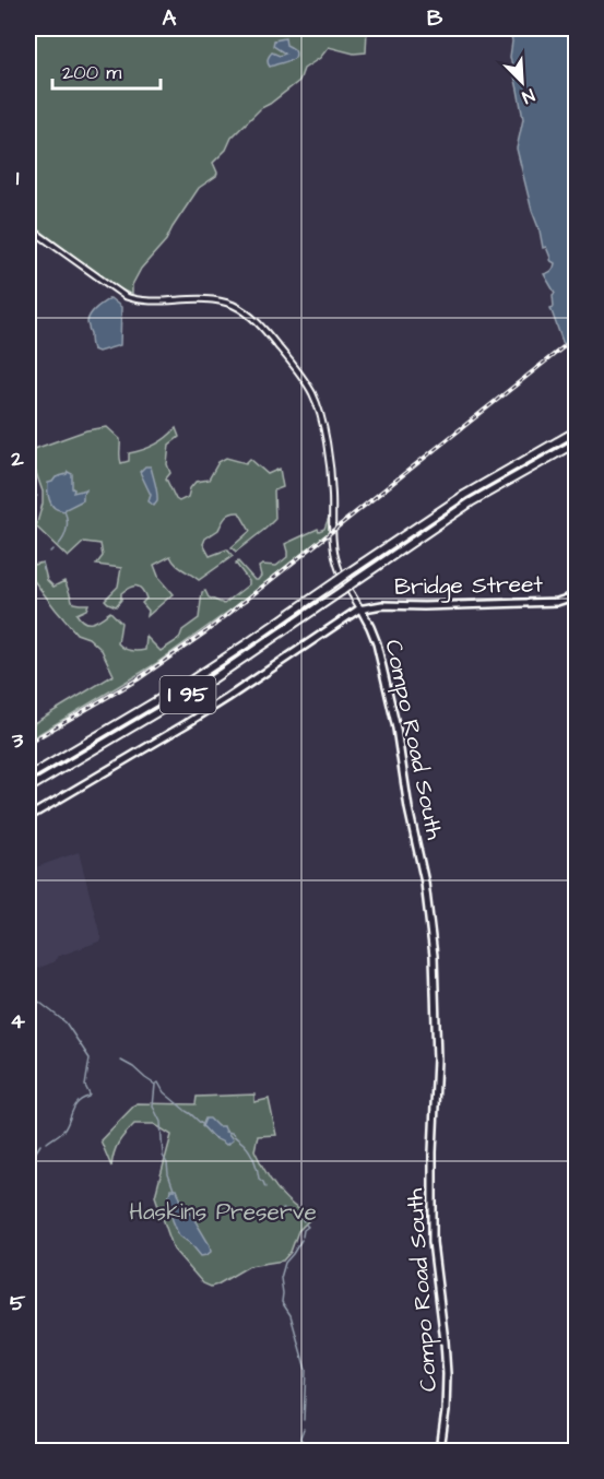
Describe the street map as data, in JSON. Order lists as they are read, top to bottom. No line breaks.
{"streets":{"highway":["I 95"],"main road":["Bridge Street","Compo Road South"]},"crossings":[["Bridge Street","Compo Road South"]],"parks":["Haskins Preserve"],"scale_bar":"200 m","north":"bottom right","grid":{"columns":["A","B"],"rows":["1","2","3","4","5"]}}
